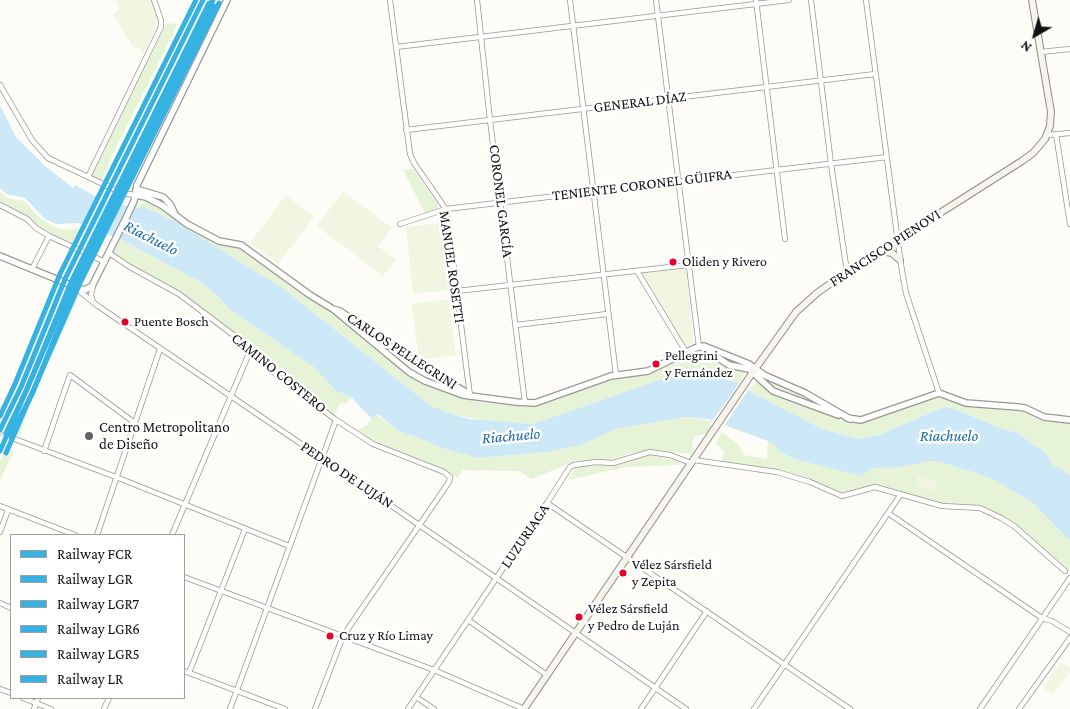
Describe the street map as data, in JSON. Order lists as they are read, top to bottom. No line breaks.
{"streets":{"main road":["FRANCISCO PIENOVI"],"street":["GENERAL DÍAZ","TENIENTE CORONEL GÜIFRA","CORONEL GARCÍA","MANUEL ROSETTI","CARLOS PELLEGRINI","CAMINO COSTERO","PEDRO DE LUJÁN","LUZURIAGA"]},"crossings":[["GENERAL DÍAZ","CORONEL GARCÍA"],["GENERAL DÍAZ","MANUEL ROSETTI"],["TENIENTE CORONEL GÜIFRA","CORONEL GARCÍA"],["TENIENTE CORONEL GÜIFRA","MANUEL ROSETTI"],["CORONEL GARCÍA","CARLOS PELLEGRINI"],["FRANCISCO PIENOVI","PEDRO DE LUJÁN"],["FRANCISCO PIENOVI","LUZURIAGA"],["MANUEL ROSETTI","CARLOS PELLEGRINI"],["CAMINO COSTERO","PEDRO DE LUJÁN"],["PEDRO DE LUJÁN","LUZURIAGA"]],"water":["Riachuelo"],"places":["Oliden y Rivero","Puente Bosch","Pellegrini y Fernández","Centro Metropolitano de Diseño","Vélez Sársfield y Zepita","Vélez Sársfield y Pedro de Luján","Cruz y Río Limay"],"lines":["rail line FCR","rail line LGR7","rail line LGR5","rail line LGR","rail line LGR6","rail line LR"],"legend":["Railway FCR","Railway LGR","Railway LGR7","Railway LGR6","Railway LGR5","Railway LR"],"north":"bottom left"}
